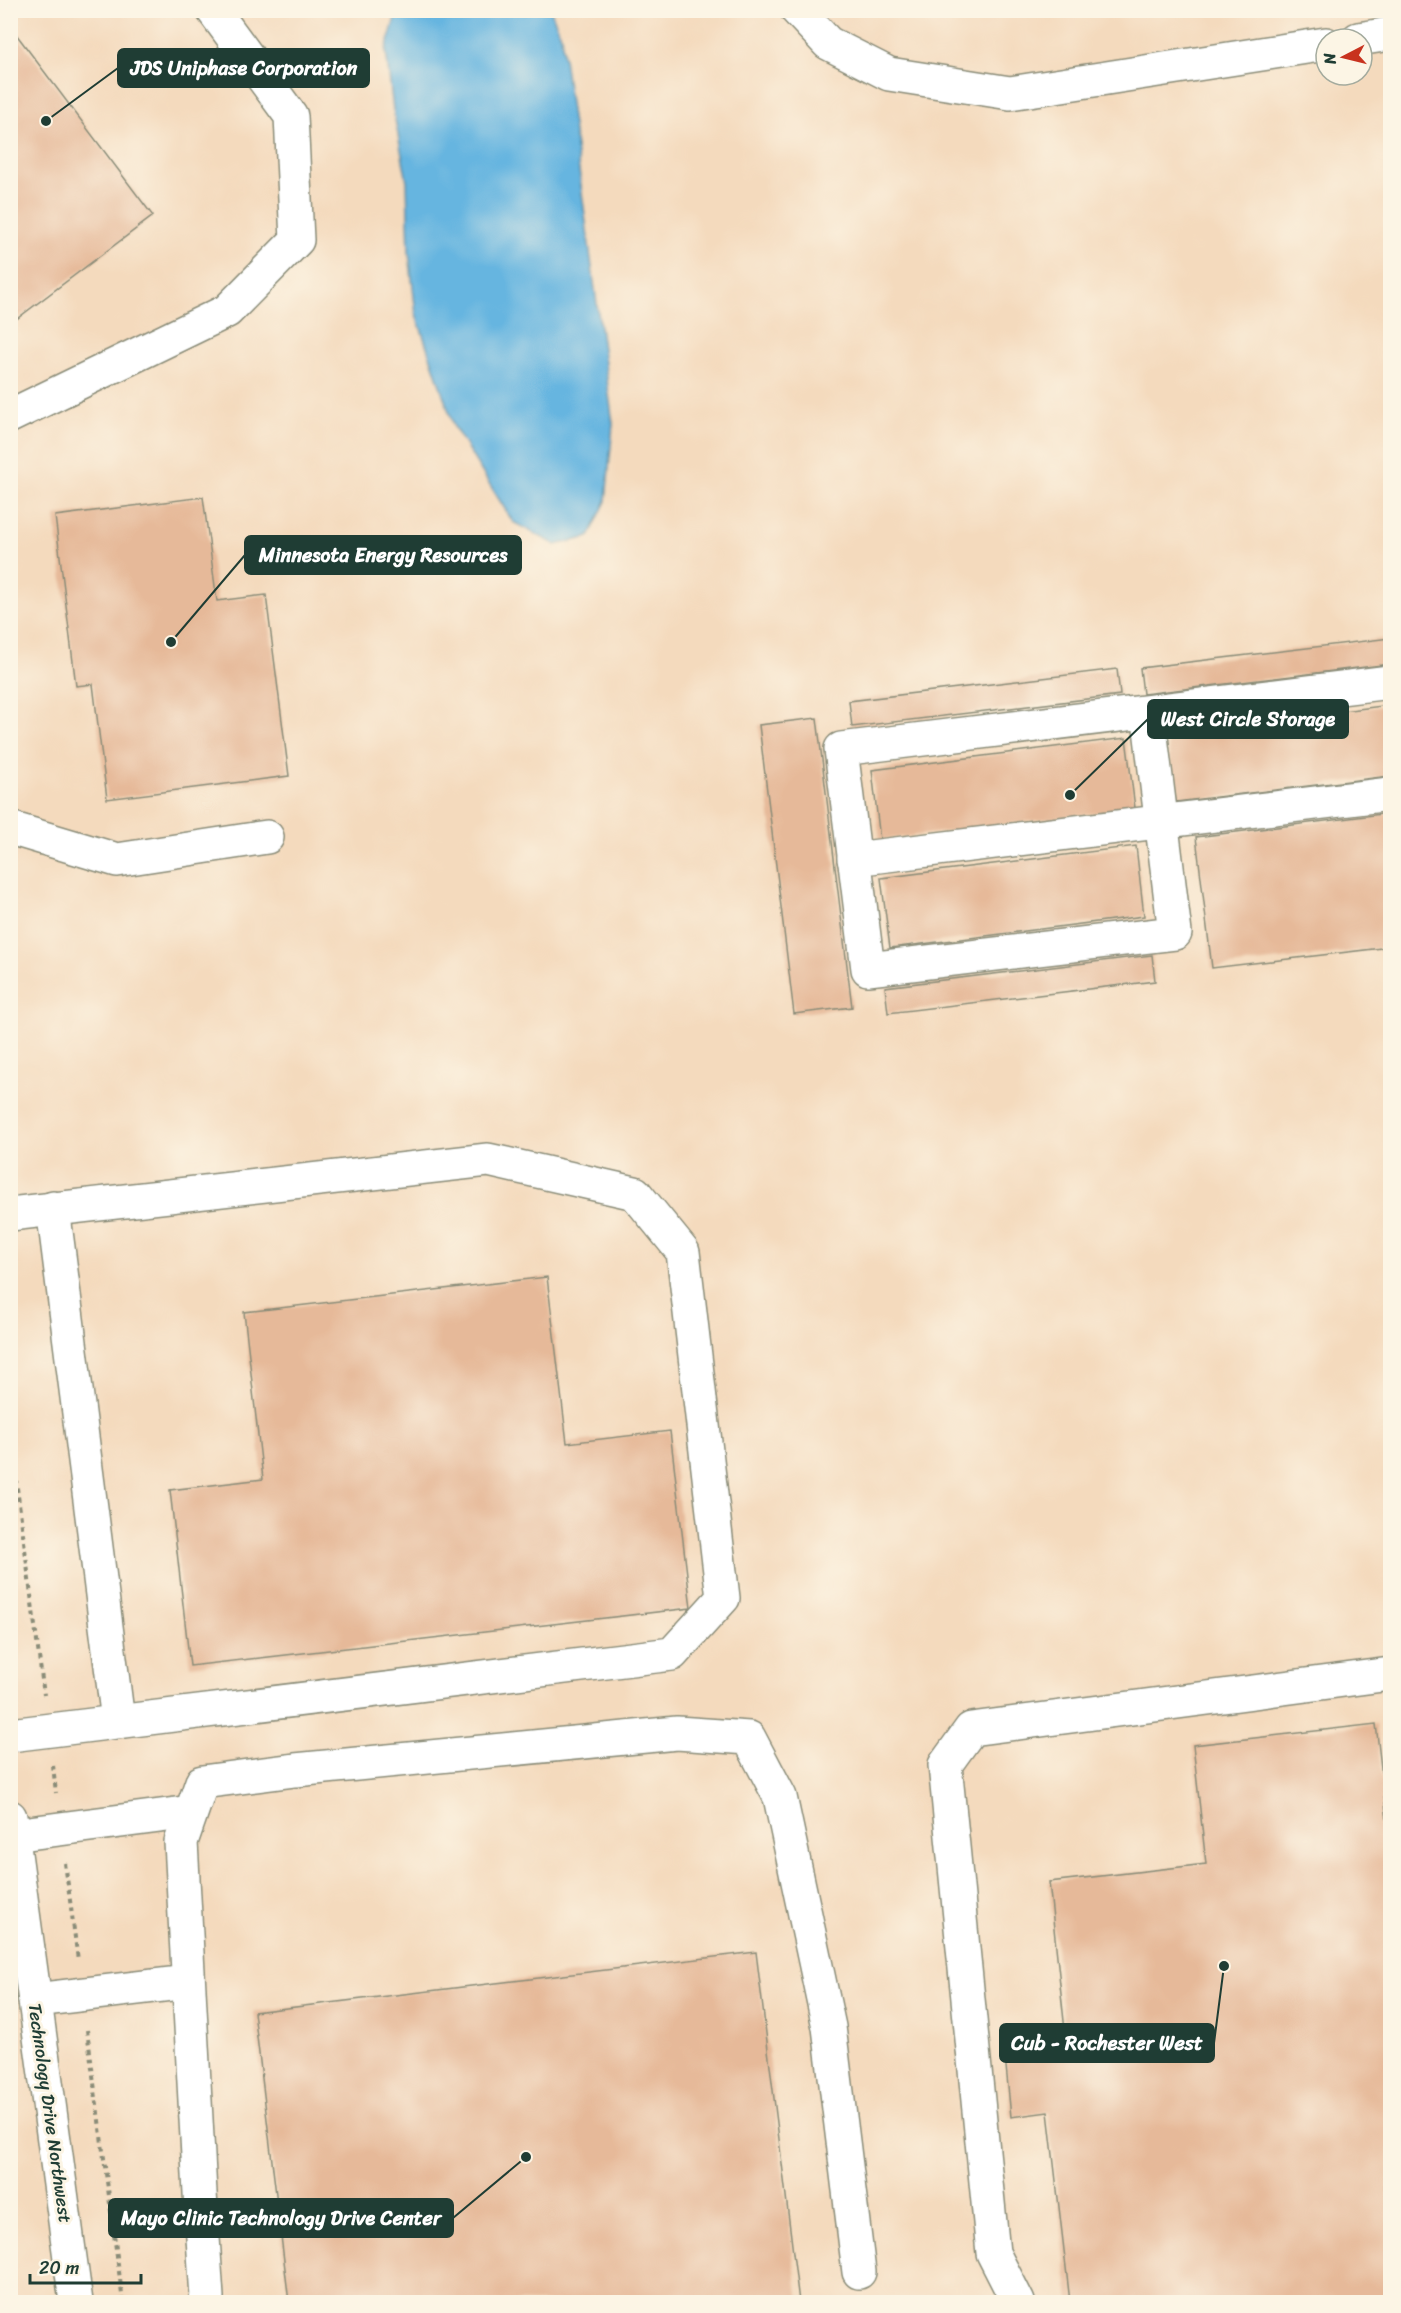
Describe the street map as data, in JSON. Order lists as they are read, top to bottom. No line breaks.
{"streets":{"street":["Technology Drive Northwest"]},"places":["JDS Uniphase Corporation","Minnesota Energy Resources","West Circle Storage","Cub - Rochester West","Mayo Clinic Technology Drive Center"],"scale_bar":"20 m","north":"left"}
